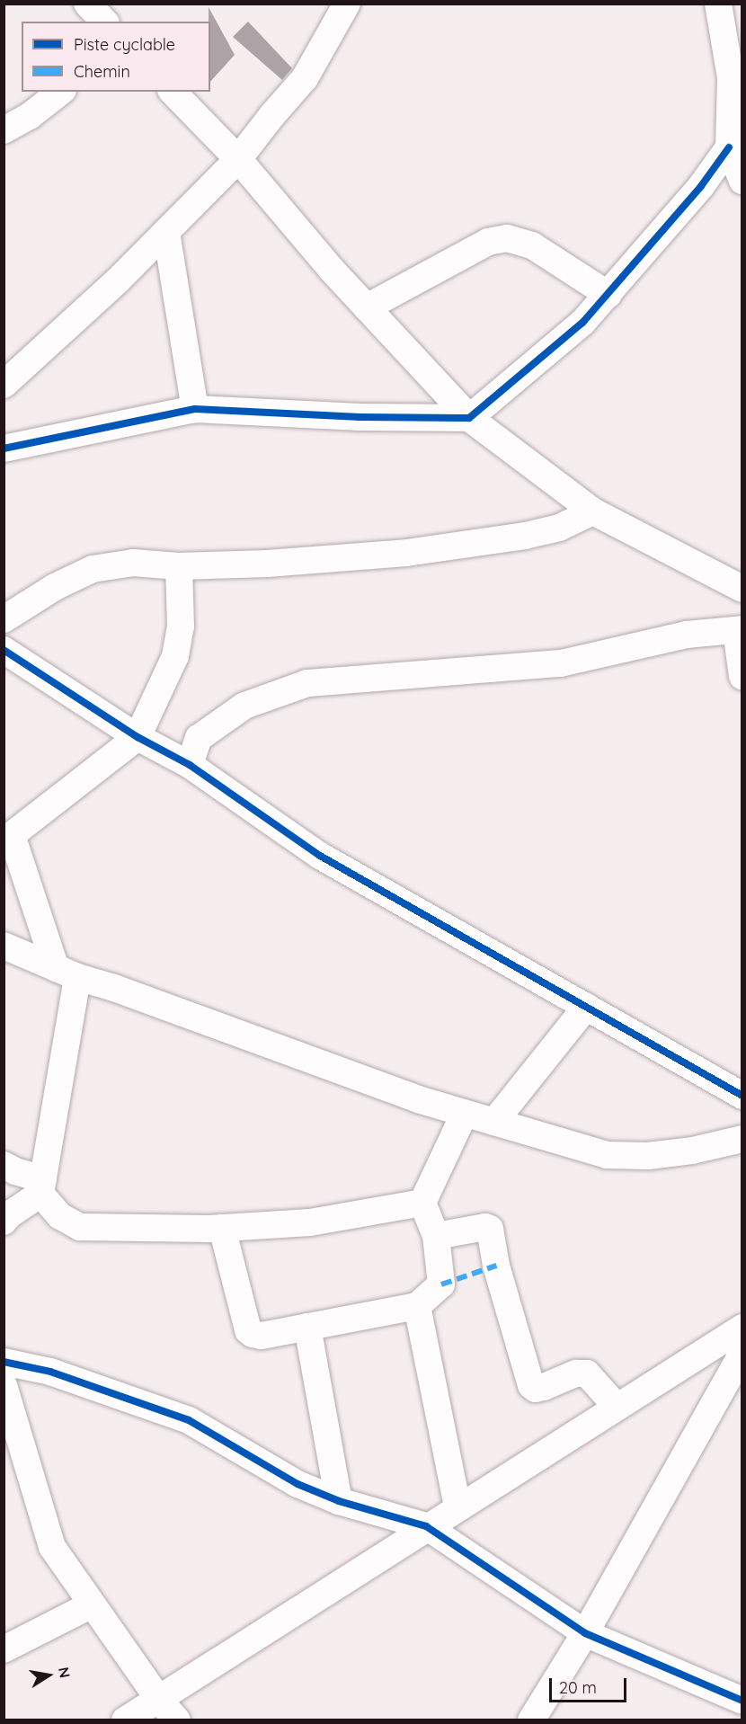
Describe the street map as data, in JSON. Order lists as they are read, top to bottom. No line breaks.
{"legend":["Piste cyclable","Chemin"],"scale_bar":"20 m","north":"right"}
